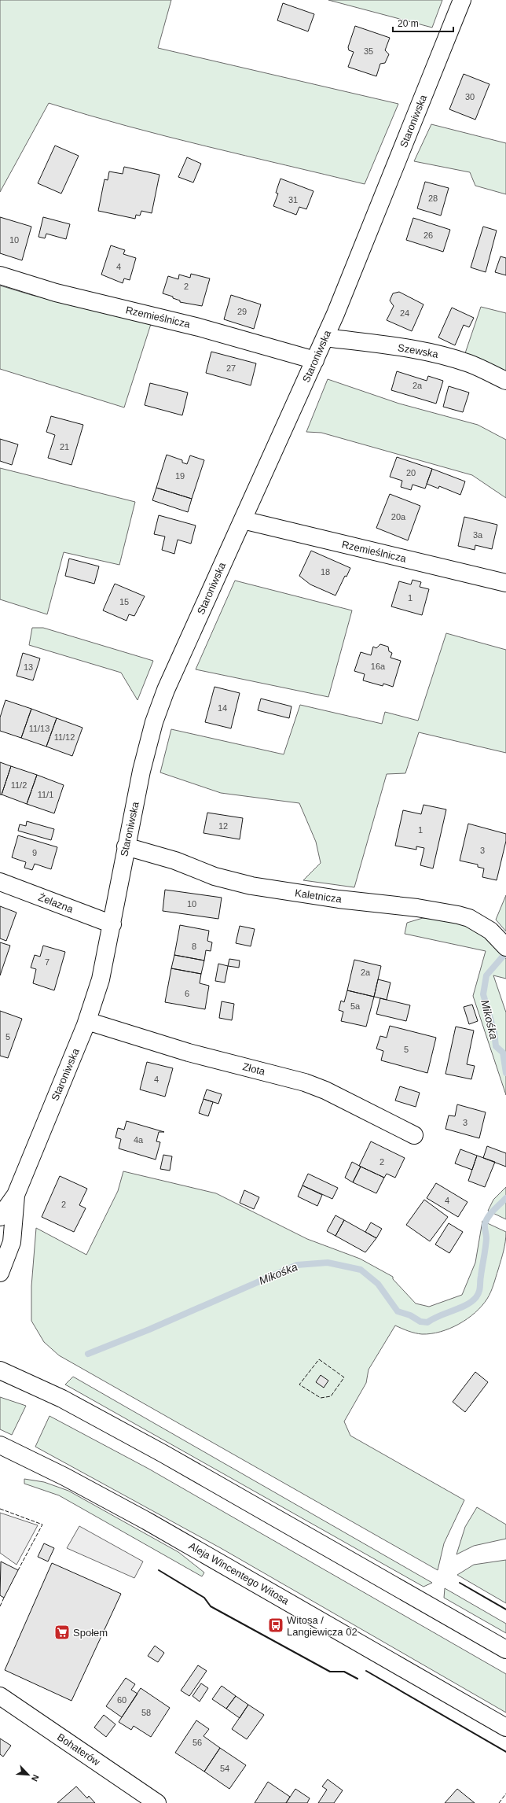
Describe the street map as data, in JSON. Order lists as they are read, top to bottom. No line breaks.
{"streets":{"street":["Staroniwska","Rzemieślnicza","Szewska","Kaletnicza","Żelazna","Złota","Aleja Wincentego Witosa","Bohaterów"]},"crossings":[["Staroniwska","Rzemieślnicza"],["Staroniwska","Szewska"],["Staroniwska","Kaletnicza"],["Staroniwska","Żelazna"],["Staroniwska","Złota"]],"water":["Mikośka"],"places":{"bus stop":["Witosa / Langiewicza 02"],"supermarket":["Społem"]},"house_numbers":["35","30","28","31","26","10","4","2","29","24","27","2a","21","20","19","20a","3a","18","1","15","16a","13","14","11/13","11/12","11/2","11/1","12","1","3","9","10","8","7","2a","6","5a","5","5","4","3","4a","2","4","2","60","58","56","54"],"scale_bar":"20 m","north":"bottom right"}
